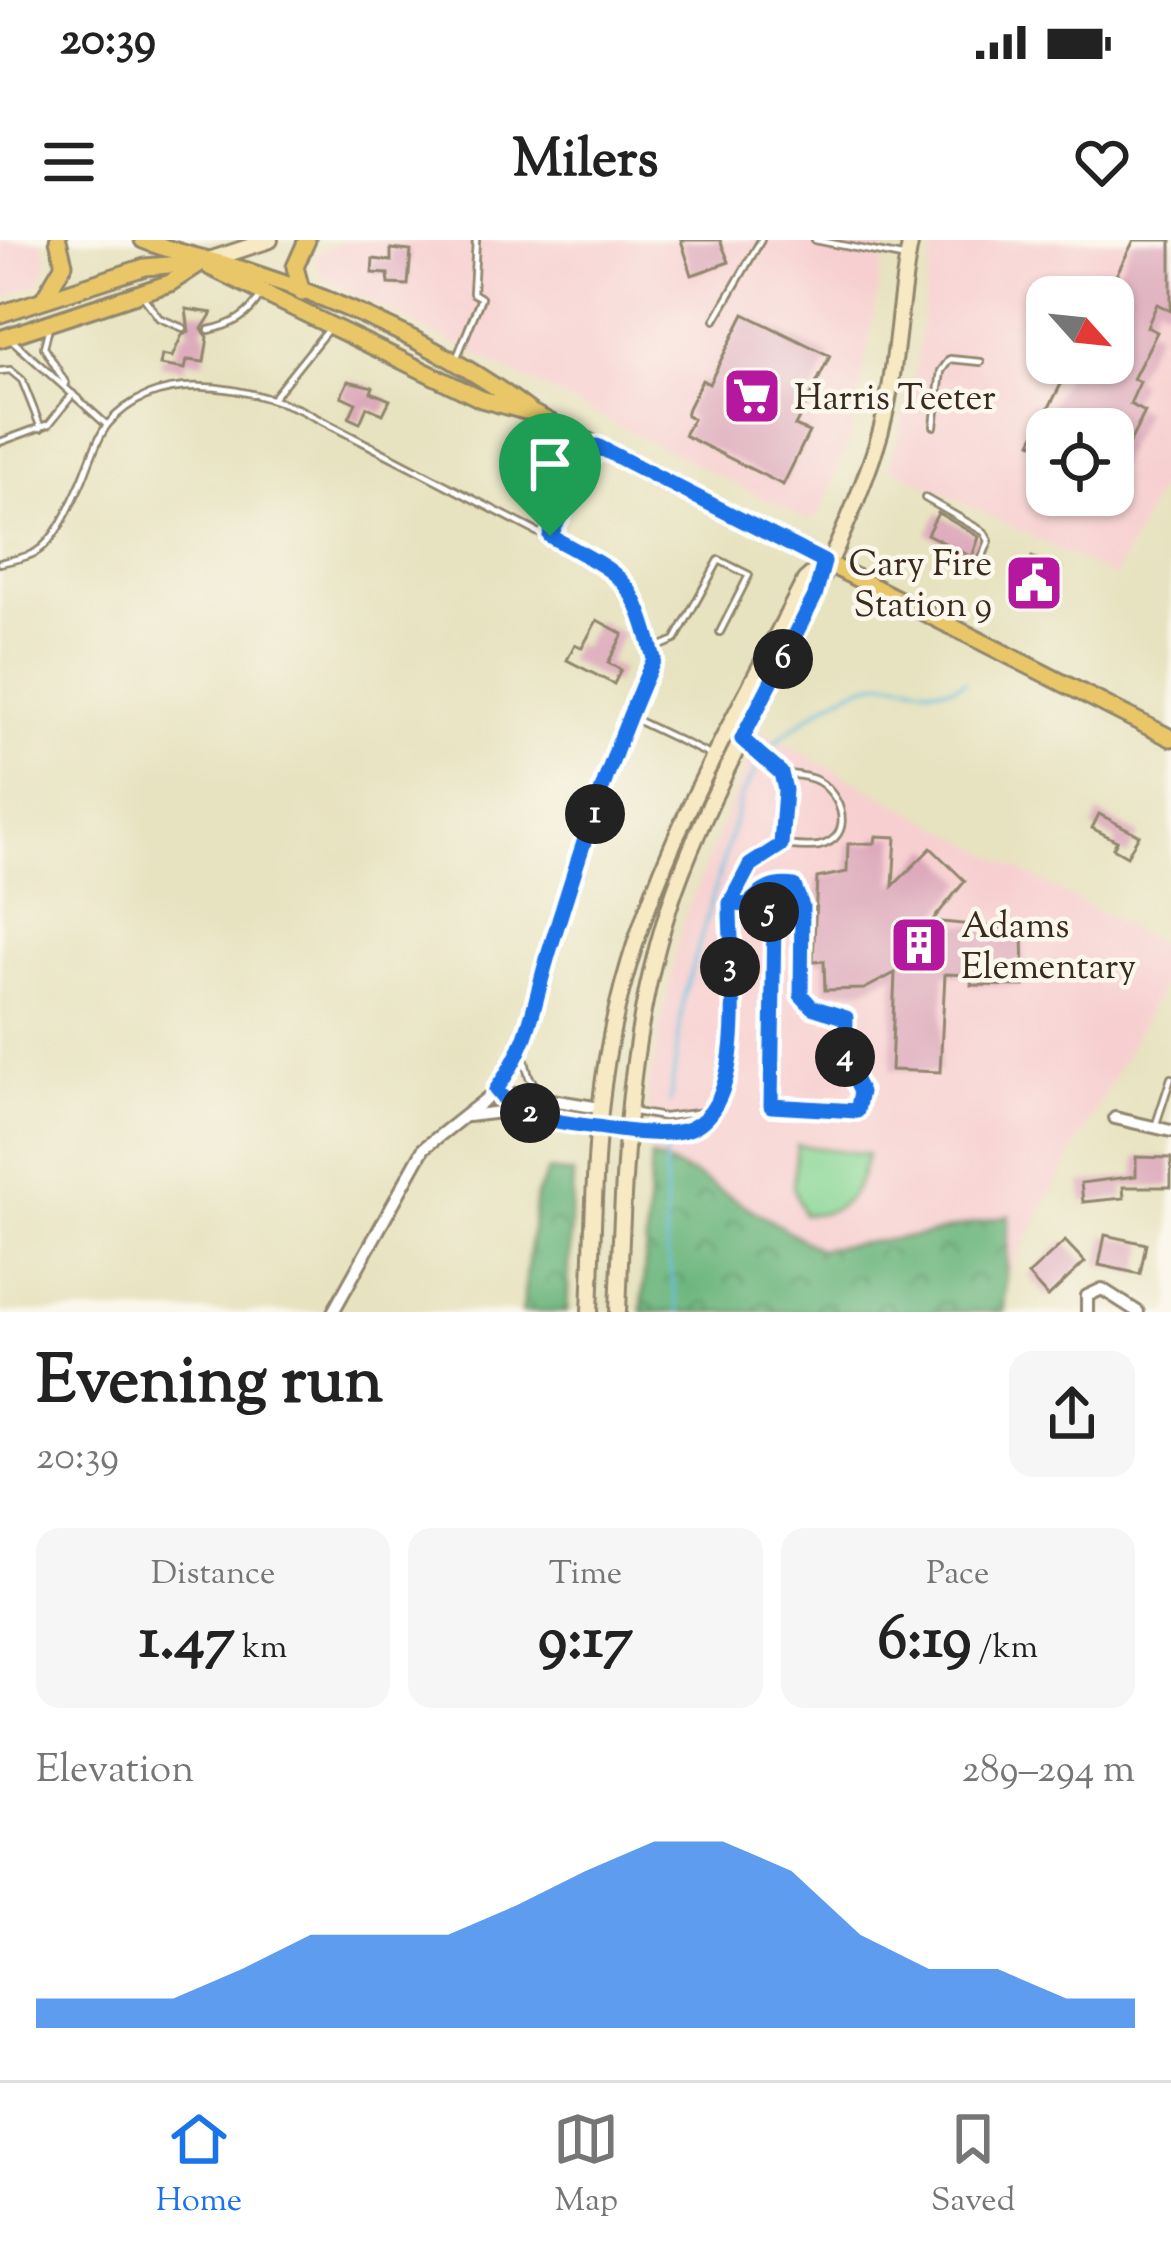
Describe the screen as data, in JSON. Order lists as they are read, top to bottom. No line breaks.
{"places":{"supermarket":["Harris Teeter"],"public building":["Cary Fire Station 9"],"building":["Adams Elementary"]},"north":"bottom right","page":{"status":"20:39","header":"Milers","pins":["6","1","5","3","4","2"],"heading":["Evening run","20:39"],"stats":[["Distance","1.47 km"],["Time","9:17"],["Pace","6:19 /km"]],"chart":["Elevation","289–294 m"],"tabs":["Home","Map","Saved"]}}
